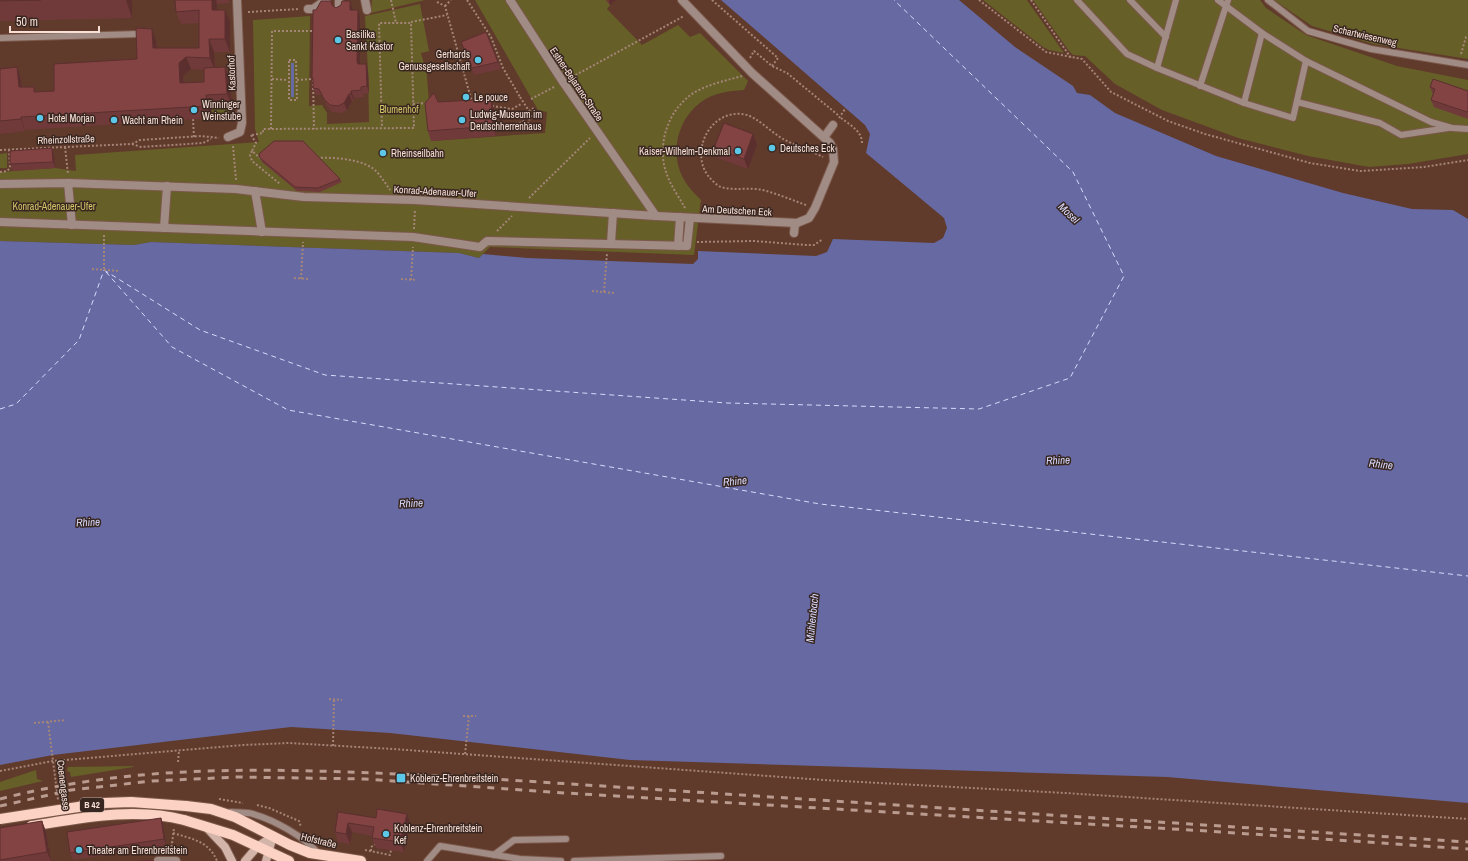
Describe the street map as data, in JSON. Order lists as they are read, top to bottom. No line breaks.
{"streets":{"main road":["B 42","Hofstraße"],"street":["Kastorhof","Esther-Bejarano-Straße","Konrad-Adenauer-Ufer","Am Deutschen Eck"],"lane":["Schartwiesenweg"],"path":["Rheinzollstraße","Coenengasse"]},"crossings":[["Kastorhof","Rheinzollstraße"],["Esther-Bejarano-Straße","Konrad-Adenauer-Ufer"],["Konrad-Adenauer-Ufer","Am Deutschen Eck"],["B 42","Hofstraße"]],"water":["Mosel","Rhine","Mühlenbach"],"parks":["Blumenhof","Konrad-Adenauer-Ufer"],"places":{"other":["Basilika Sankt Kastor","Gerhards Genussgesellschaft","Le pouce","Winninger Weinstube","Hotel Morjan","Wacht am Rhein","Ludwig-Museum im Deutschherrenhaus","Deutsches Eck","Kaiser-Wilhelm-Denkmal","Rheinseilbahn","Koblenz-Ehrenbreitstein Kef","Theater am Ehrenbreitstein"],"transit":["Koblenz-Ehrenbreitstein"]},"scale_bar":"50 m"}
